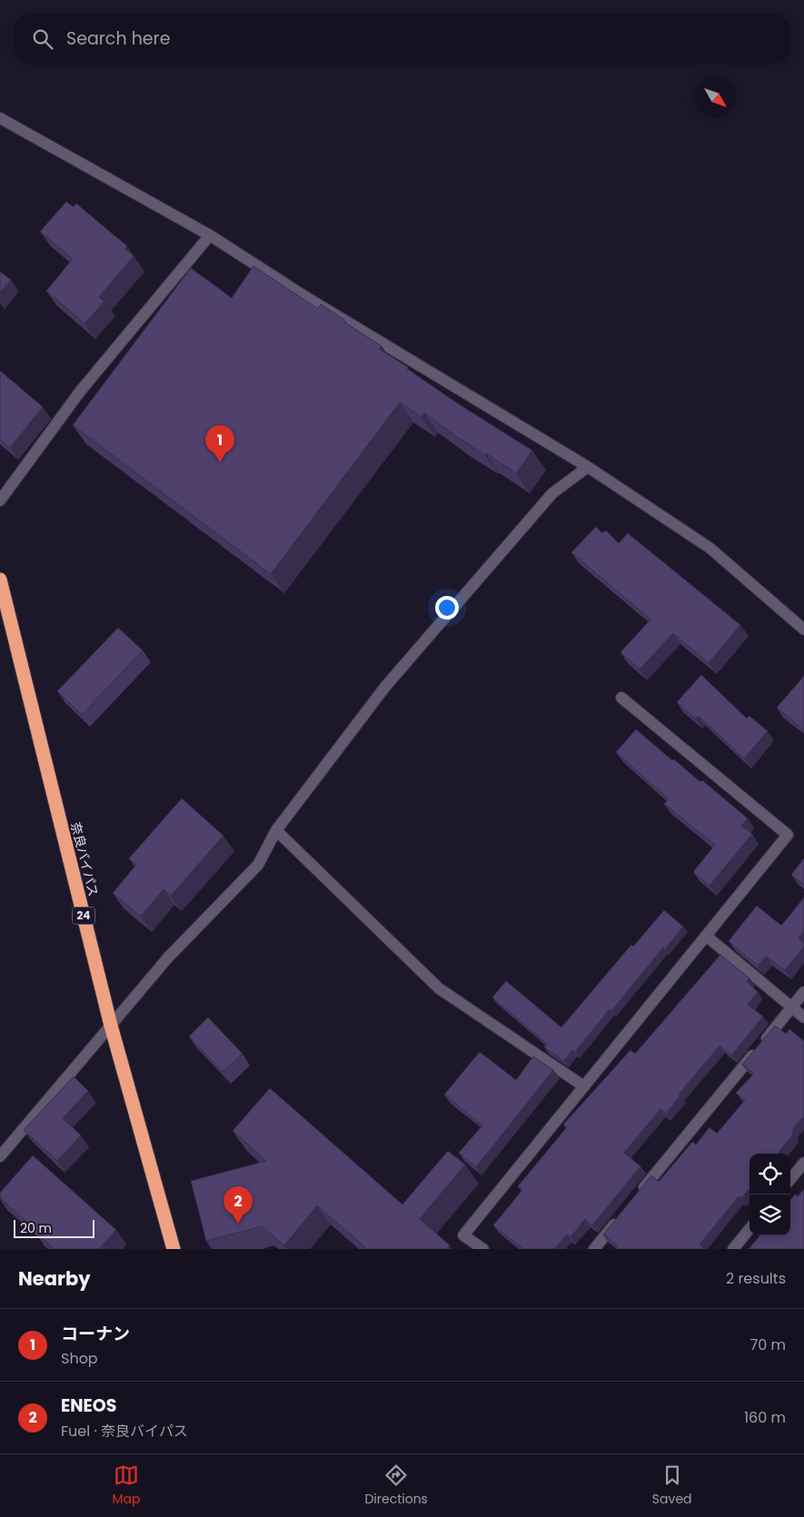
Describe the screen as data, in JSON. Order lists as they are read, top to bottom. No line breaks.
{"streets":{"highway":["奈良バイパス","24"]},"scale_bar":"20 m","north":"bottom right","page":{"search":"Search here","pins":["1","2"],"scale":"20 m","heading":["Nearby","2 results"],"list":[{"mark":"1","name":"コーナン","note":"Shop","value":"70 m"},{"mark":"2","name":"ENEOS","note":"Fuel · 奈良バイパス","value":"160 m"}],"nav":["Map","Directions","Saved"]}}
